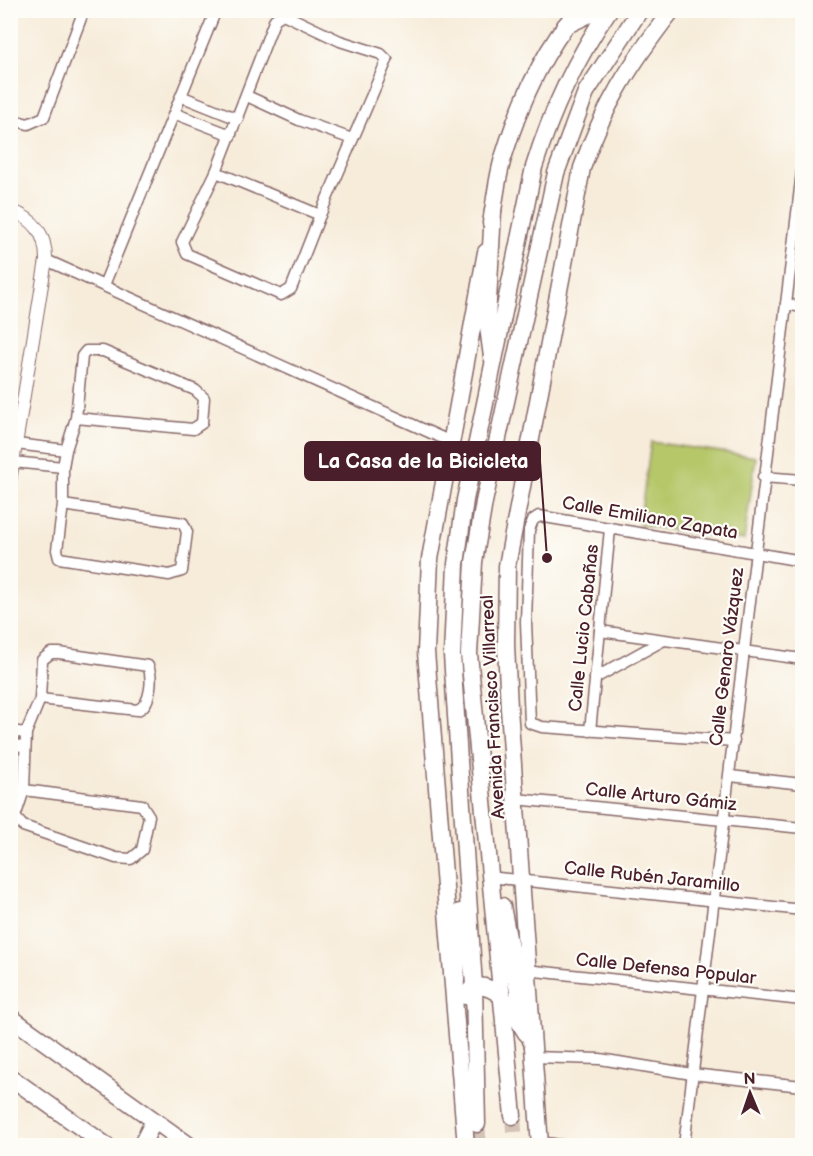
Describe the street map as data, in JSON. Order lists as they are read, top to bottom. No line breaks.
{"streets":{"main road":["Avenida Francisco Villarreal"],"street":["Calle Emiliano Zapata","Calle Lucio Cabañas","Calle Genaro Vázquez","Calle Arturo Gámiz","Calle Rubén Jaramillo","Calle Defensa Popular"]},"crossings":[["Calle Emiliano Zapata","Calle Lucio Cabañas"],["Calle Emiliano Zapata","Calle Genaro Vázquez"],["Calle Genaro Vázquez","Calle Arturo Gámiz"],["Calle Genaro Vázquez","Calle Rubén Jaramillo"],["Calle Genaro Vázquez","Calle Defensa Popular"],["Avenida Francisco Villarreal","Calle Arturo Gámiz"],["Avenida Francisco Villarreal","Calle Rubén Jaramillo"],["Avenida Francisco Villarreal","Calle Defensa Popular"]],"places":["La Casa de la Bicicleta"],"north":"top"}
